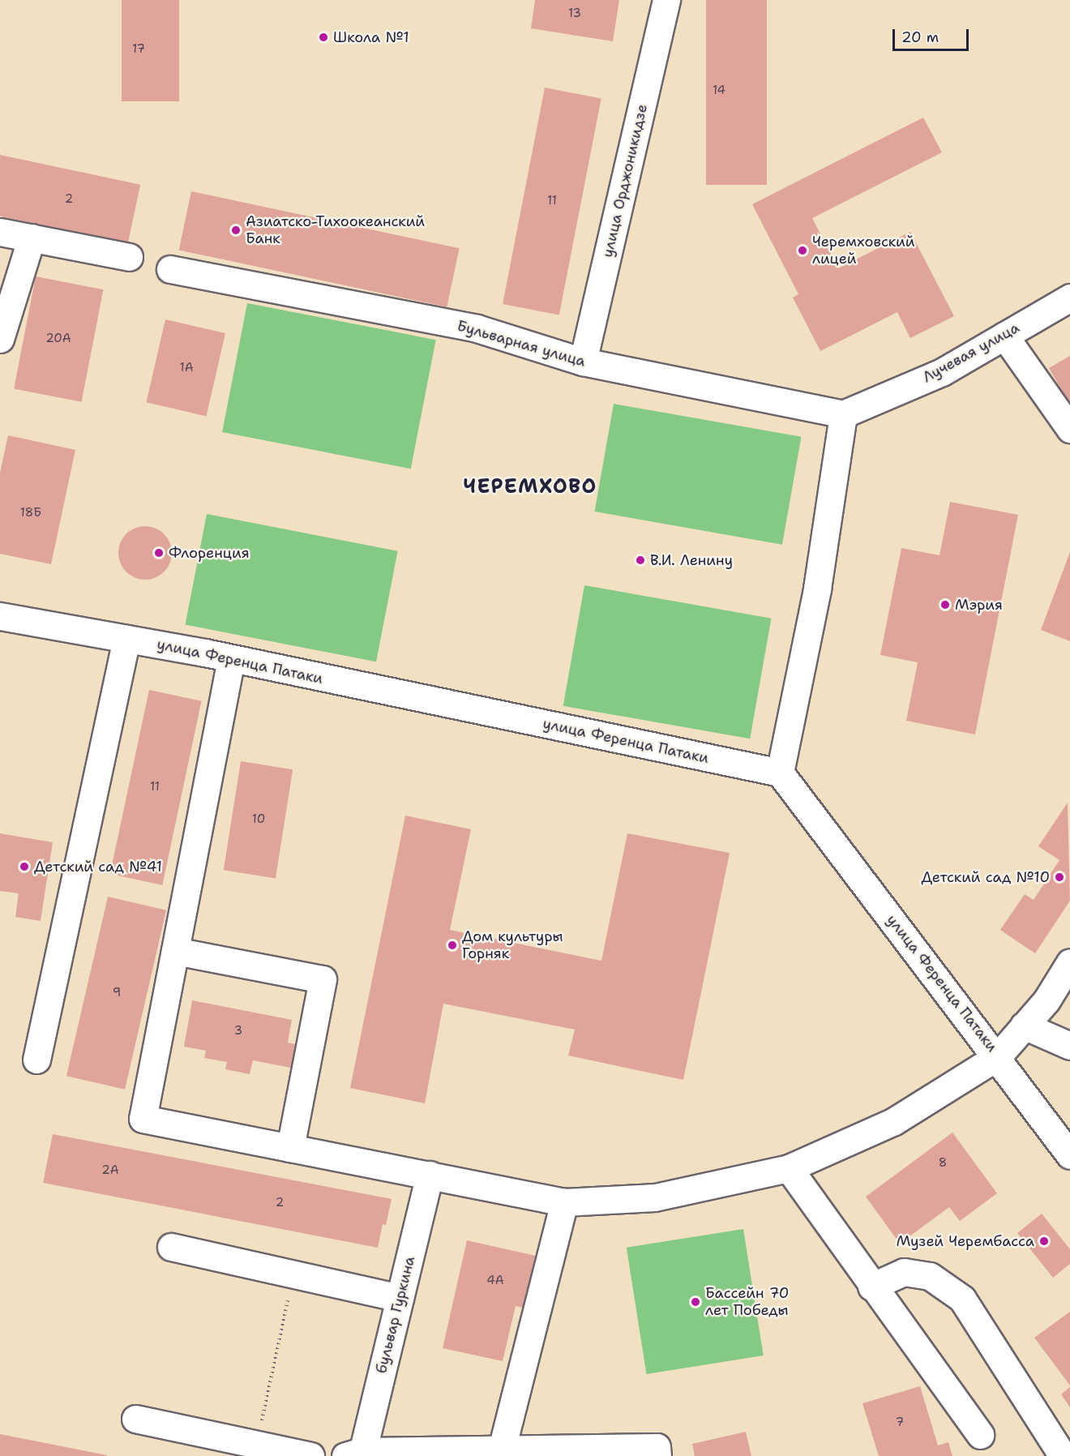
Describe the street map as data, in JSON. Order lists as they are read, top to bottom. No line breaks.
{"streets":{"street":["улица Орджоникидзе","Бульварная улица","Лучевая улица","улица Ференца Патаки","бульвар Гуркина"]},"crossings":[["улица Орджоникидзе","Бульварная улица"],["Бульварная улица","Лучевая улица"]],"districts":["ЧЕРЕМХОВО"],"places":["Школа №1","Азиатско-Тихоокеанский Банк","Черемховский лицей","Флоренция","В.И. Ленину","Мэрия","Детский сад №41","Детский сад №10","Дом культуры Горняк","Музей Черембасса","Бассейн 70 лет Победы"],"house_numbers":["13","17","14","2","11","20А","1А","18Б","11","10","9","3","8","2А","2","4А","7"],"scale_bar":"20 m"}
